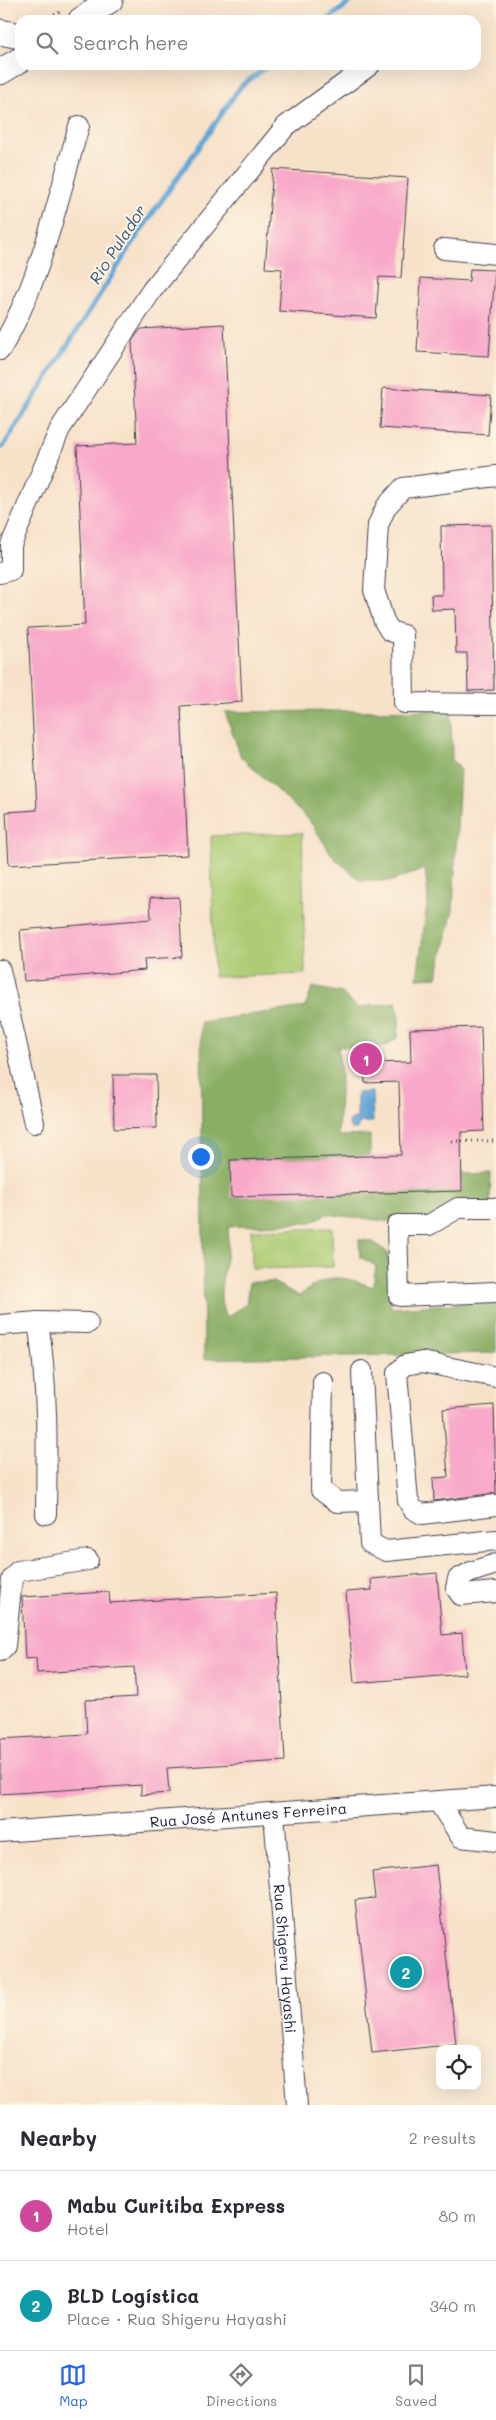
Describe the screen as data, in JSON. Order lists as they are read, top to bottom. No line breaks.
{"streets":{"street":["Rua José Antunes Ferreira","Rua Shigeru Hayashi"]},"crossings":[["Rua José Antunes Ferreira","Rua Shigeru Hayashi"]],"water":["Rio Pulador"],"page":{"search":"Search here","pins":["1","2"],"heading":["Nearby","2 results"],"list":[{"mark":"1","name":"Mabu Curitiba Express","note":"Hotel","value":"80 m"},{"mark":"2","name":"BLD Logística","note":"Place · Rua Shigeru Hayashi","value":"340 m"}],"nav":["Map","Directions","Saved"]}}
